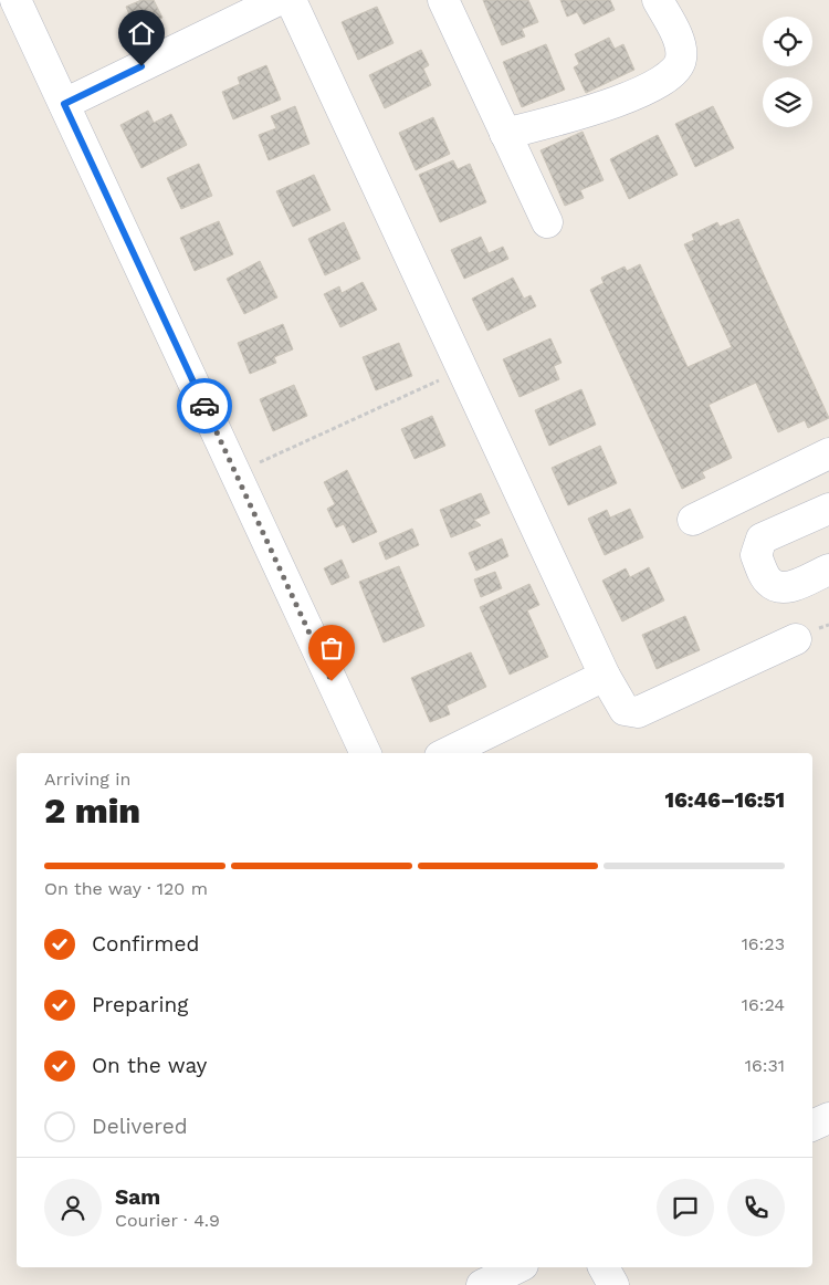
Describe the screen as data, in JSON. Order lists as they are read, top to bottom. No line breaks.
{"page":{"heading":["2 min","Arriving in","16:46–16:51"],"panel":["Sam","Courier · 4.9"],"bar":"On the way · 120 m","list":[["Confirmed","16:23"],["Preparing","16:24"],["On the way","16:31"],"Delivered"]}}
